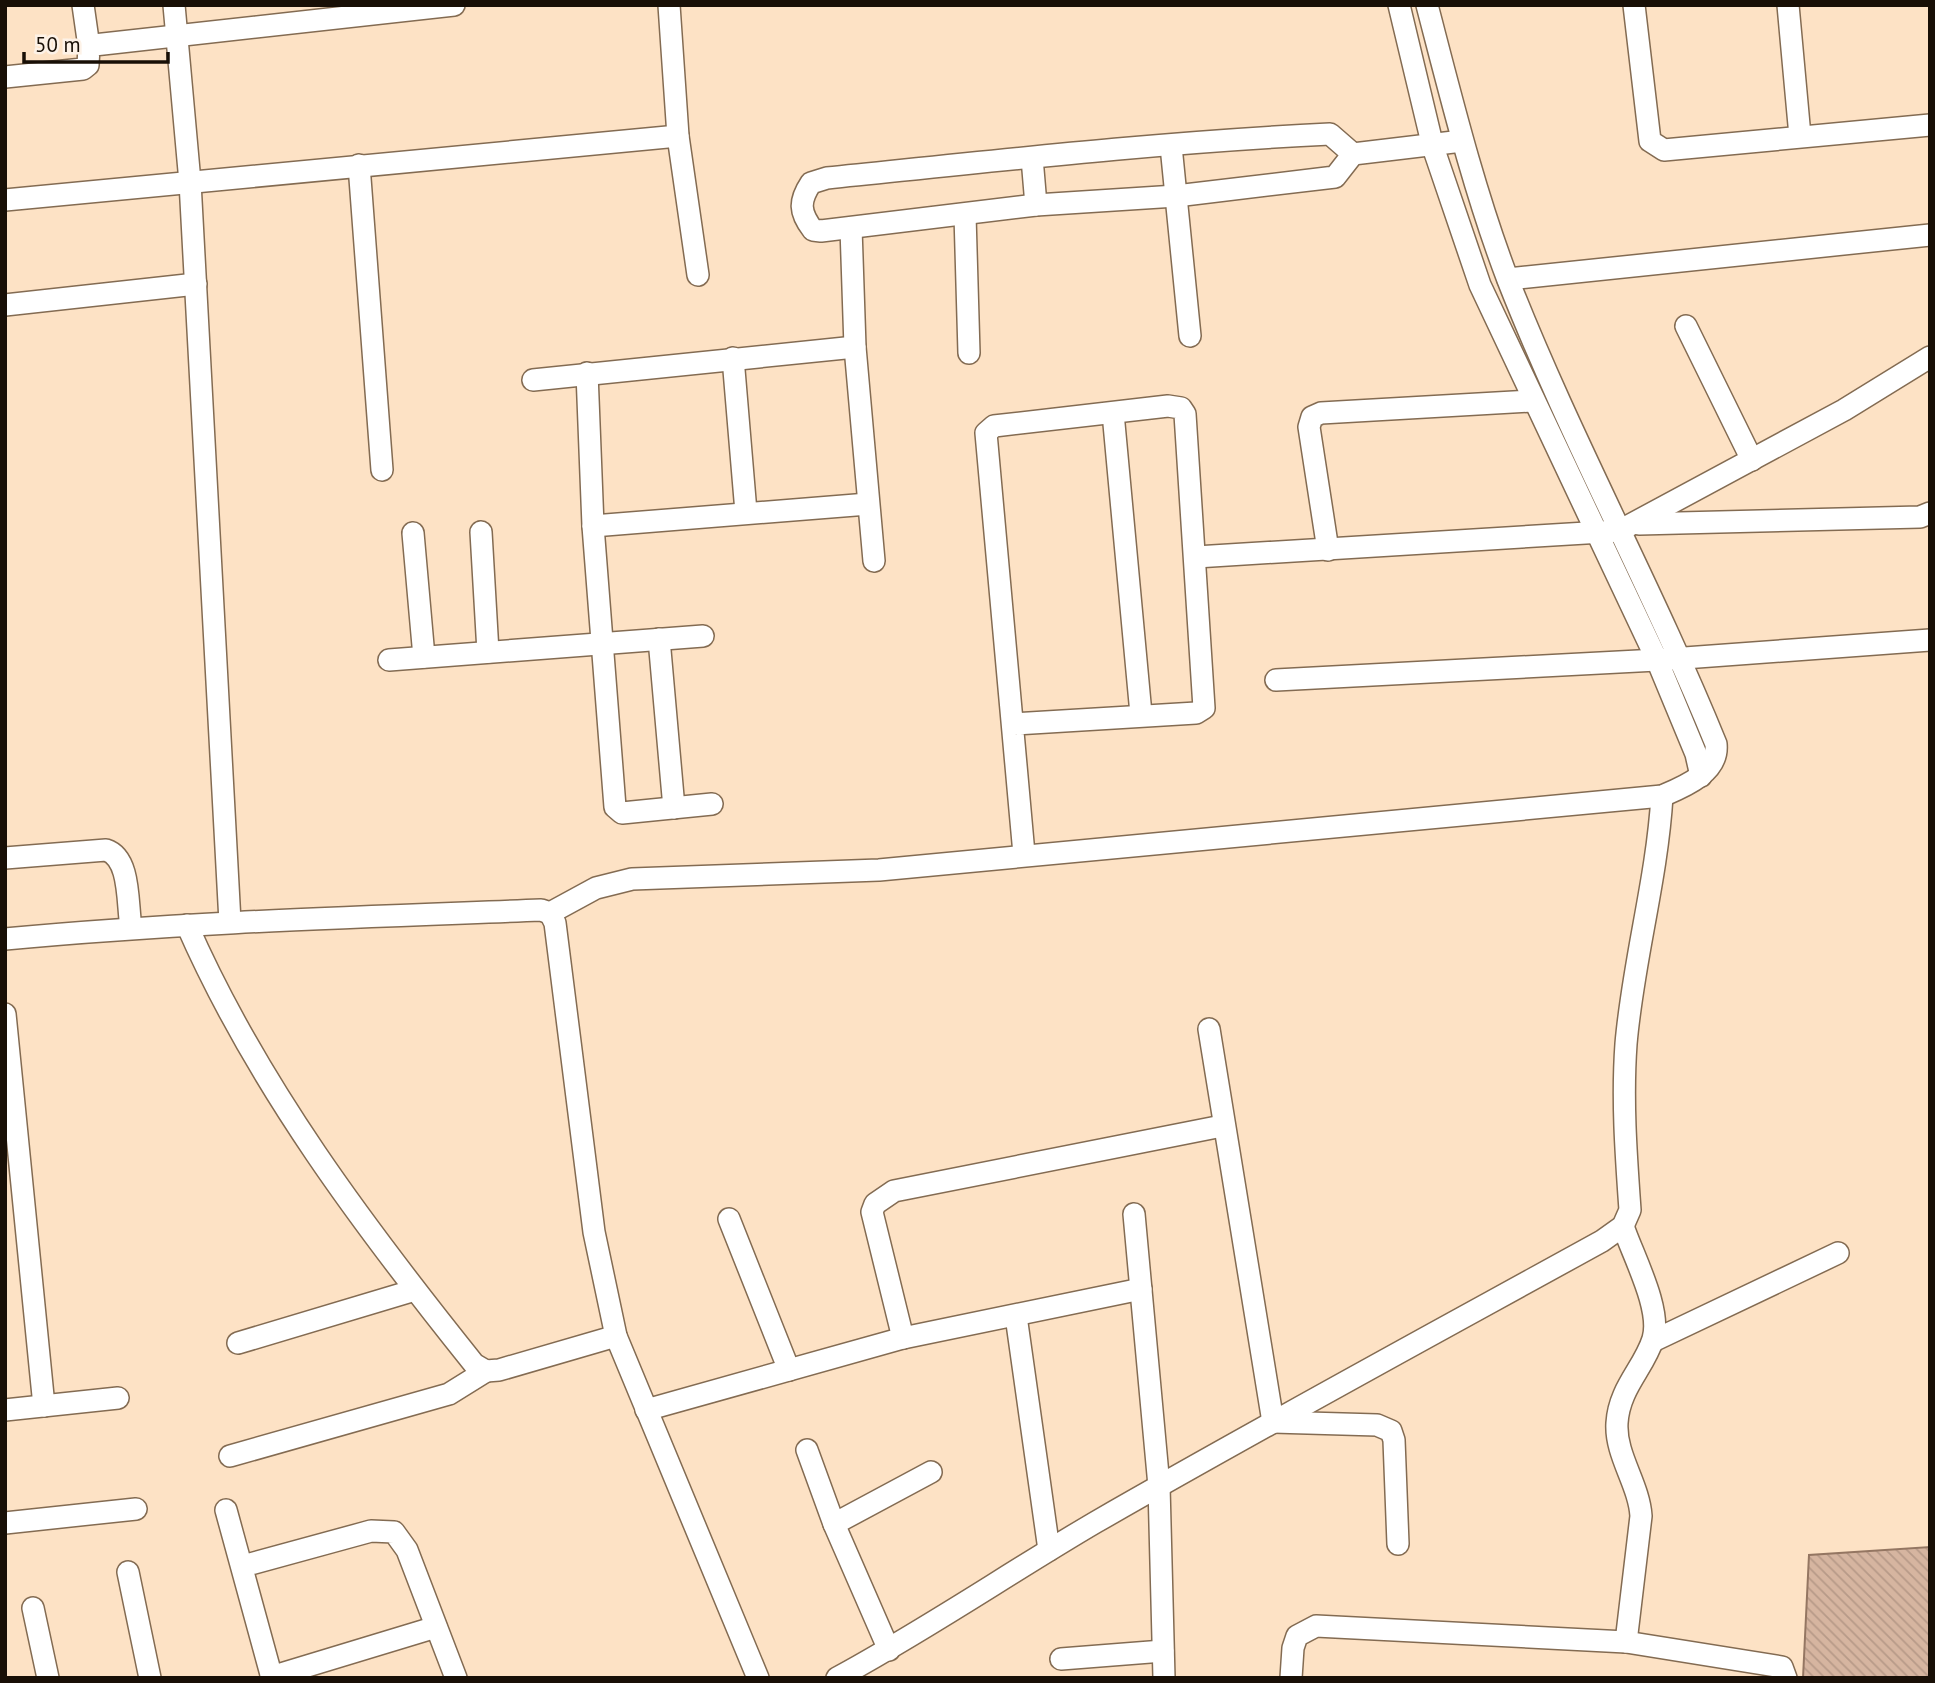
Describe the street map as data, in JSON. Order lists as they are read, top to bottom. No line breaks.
{"scale_bar":"50 m"}
